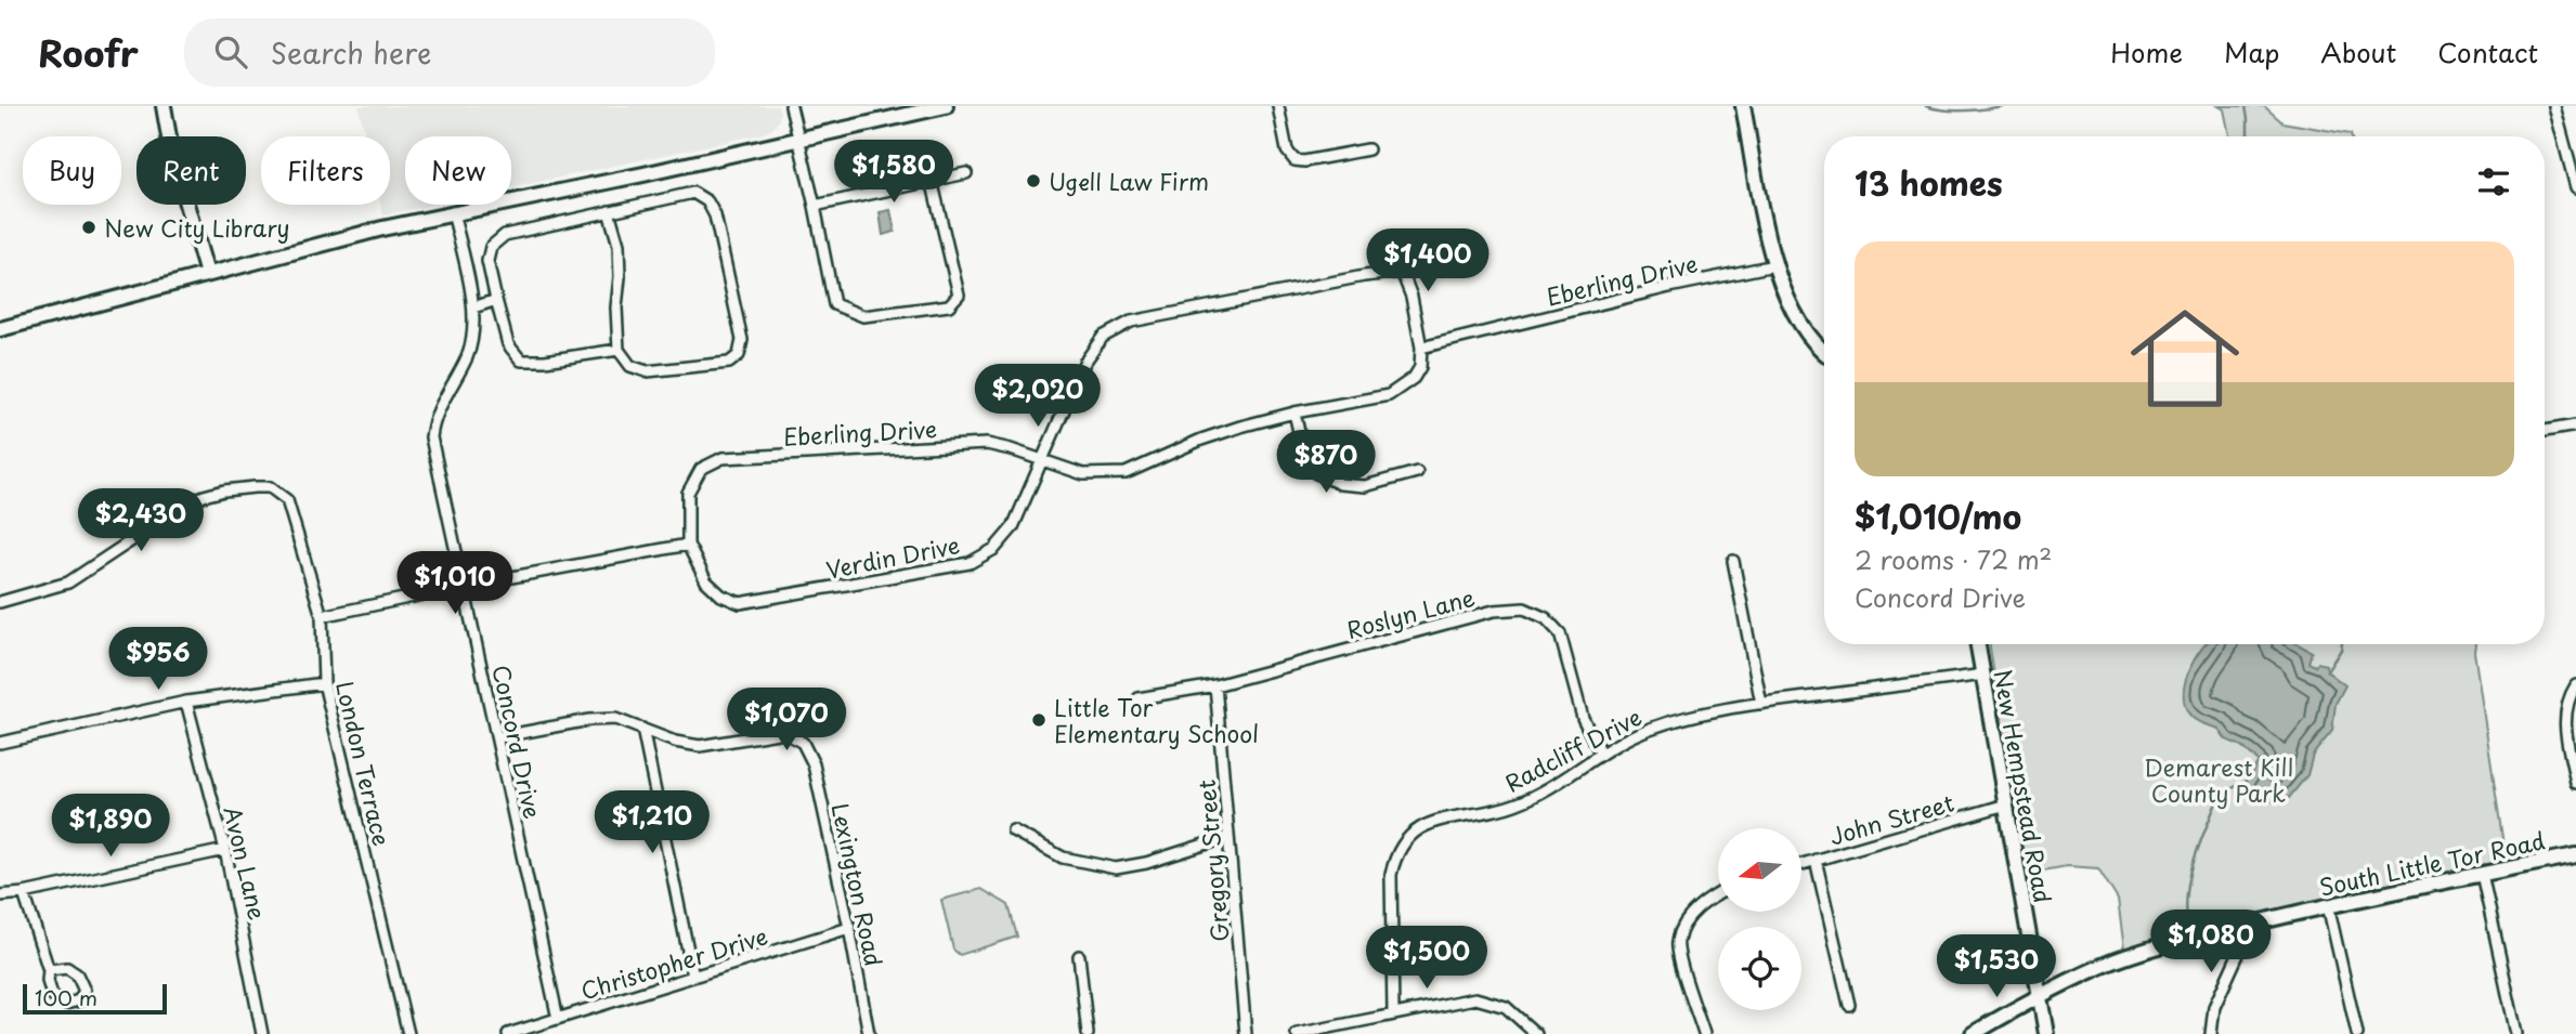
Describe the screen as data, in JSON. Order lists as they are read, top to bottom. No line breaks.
{"streets":{"street":["Eberling Drive","Verdin Drive","Roslyn Lane","Concord Drive","Radcliff Drive","London Terrace","New Hempstead Road","John Street","Gregory Street","Avon Lane","South Little Tor Road","Lexington Road","Christopher Drive"]},"crossings":[["Eberling Drive","Verdin Drive"],["Roslyn Lane","Radcliff Drive"],["Roslyn Lane","Gregory Street"],["Concord Drive","Lexington Road"],["Concord Drive","Christopher Drive"],["Radcliff Drive","New Hempstead Road"],["New Hempstead Road","John Street"],["New Hempstead Road","South Little Tor Road"],["Lexington Road","Christopher Drive"]],"parks":["Demarest Kill County Park"],"places":["Ugell Law Firm","New City Library","Little Tor Elementary School"],"scale_bar":"100 m","north":"left","page":{"header":"Roofr","search":"Search here","nav":["Home","Map","About","Contact"],"chip":["Buy","Rent","Filters","New"],"heading":"13 homes","price":["$1,580","$1,400","$2,020","$870","$2,430","$1,010","$956","$1,070","$1,210","$1,890","$1,080","$1,500","$1,530"],"list":[{"name":"$1,010/mo","note":"2 rooms · 72 m² · Concord Drive"}],"scale":"100 m"}}
